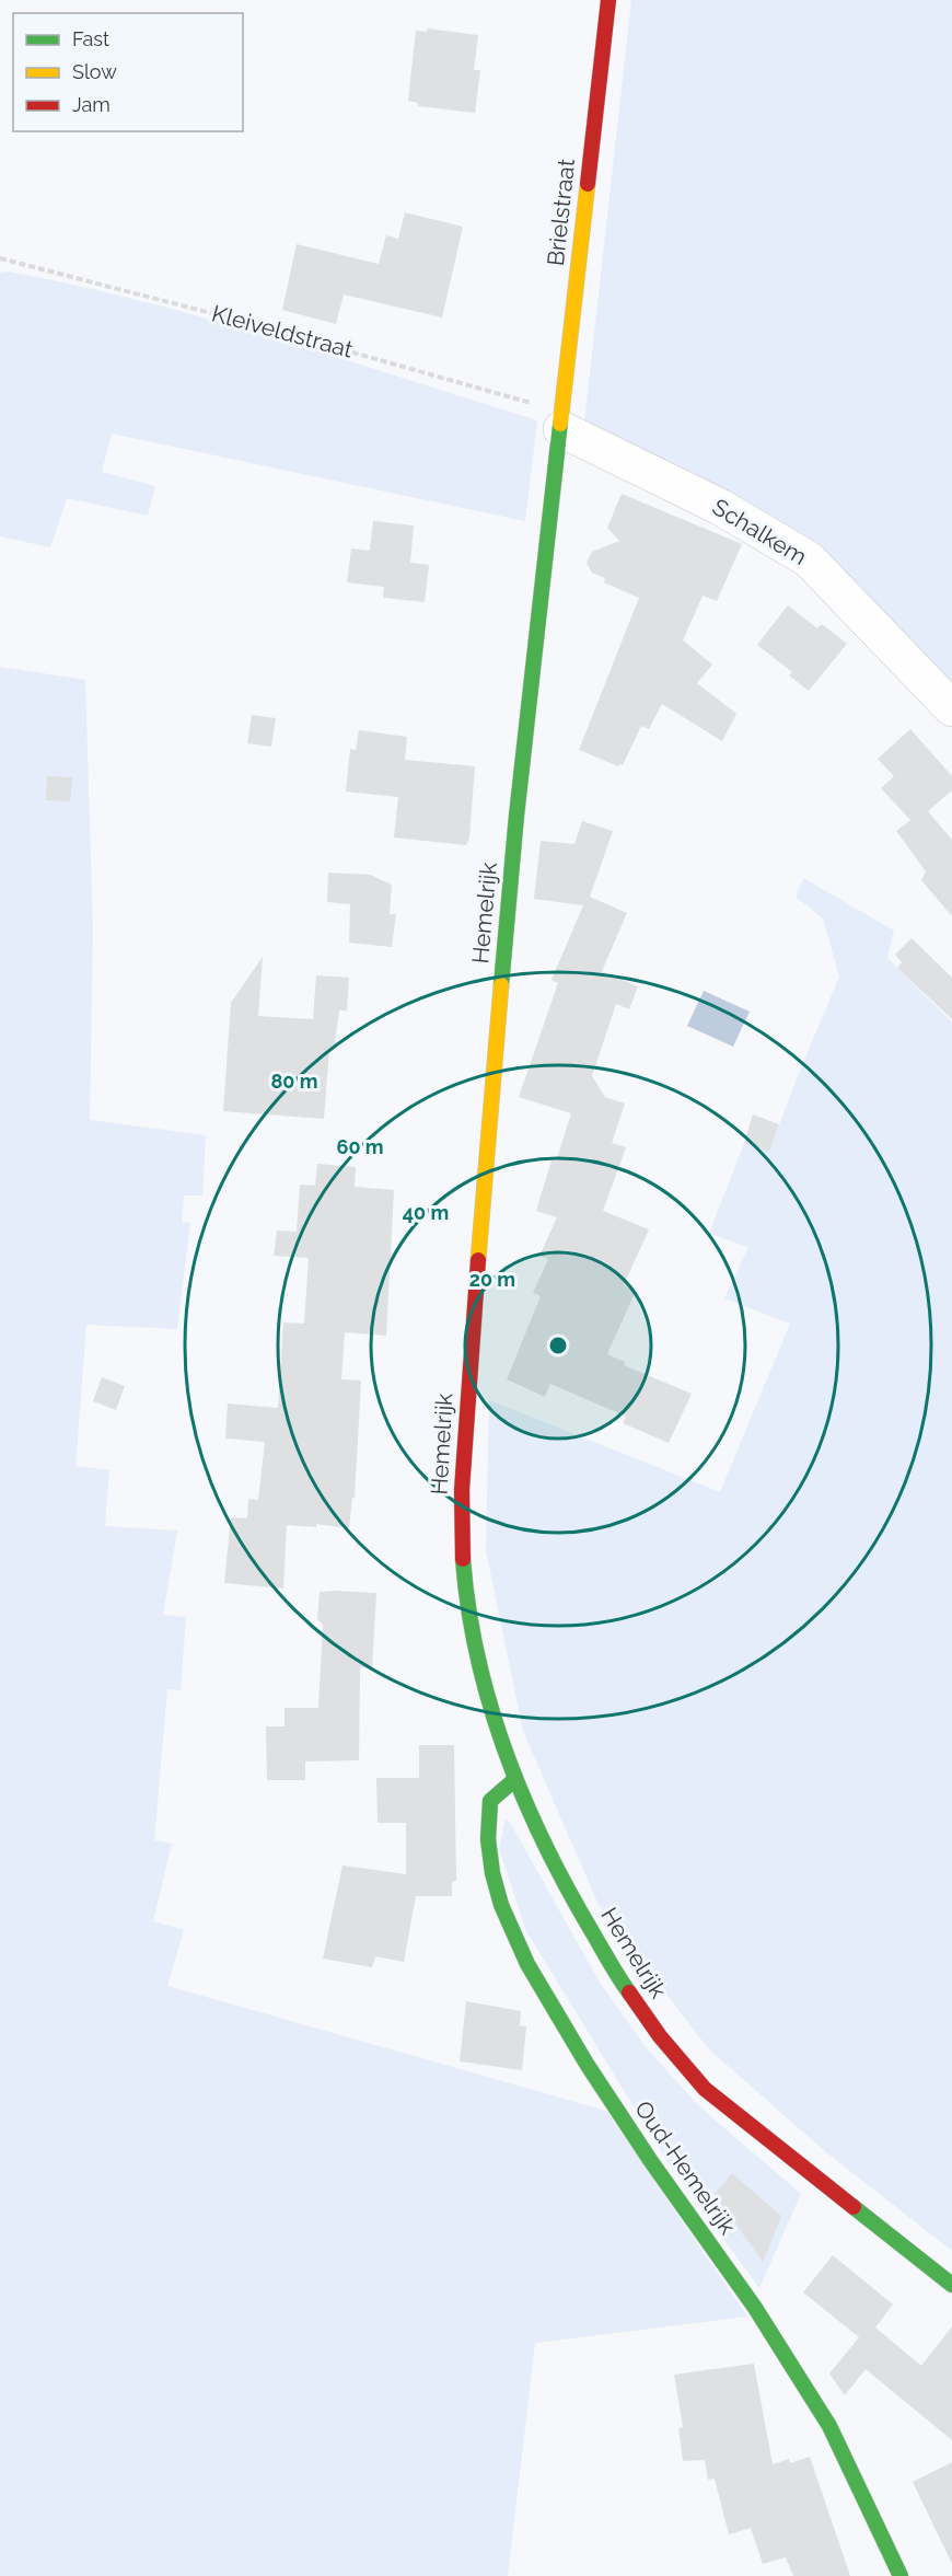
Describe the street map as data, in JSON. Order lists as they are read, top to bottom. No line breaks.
{"streets":{"street":["Brielstraat","Schalkem","Hemelrijk","Oud-Hemelrijk"],"path":["Kleiveldstraat"]},"crossings":[["Brielstraat","Kleiveldstraat"],["Brielstraat","Schalkem"],["Brielstraat","Hemelrijk"],["Kleiveldstraat","Schalkem"],["Kleiveldstraat","Hemelrijk"],["Schalkem","Hemelrijk"],["Hemelrijk","Oud-Hemelrijk"]],"legend":["Fast","Slow","Jam"],"rings":["80 m","60 m","40 m","20 m"]}
